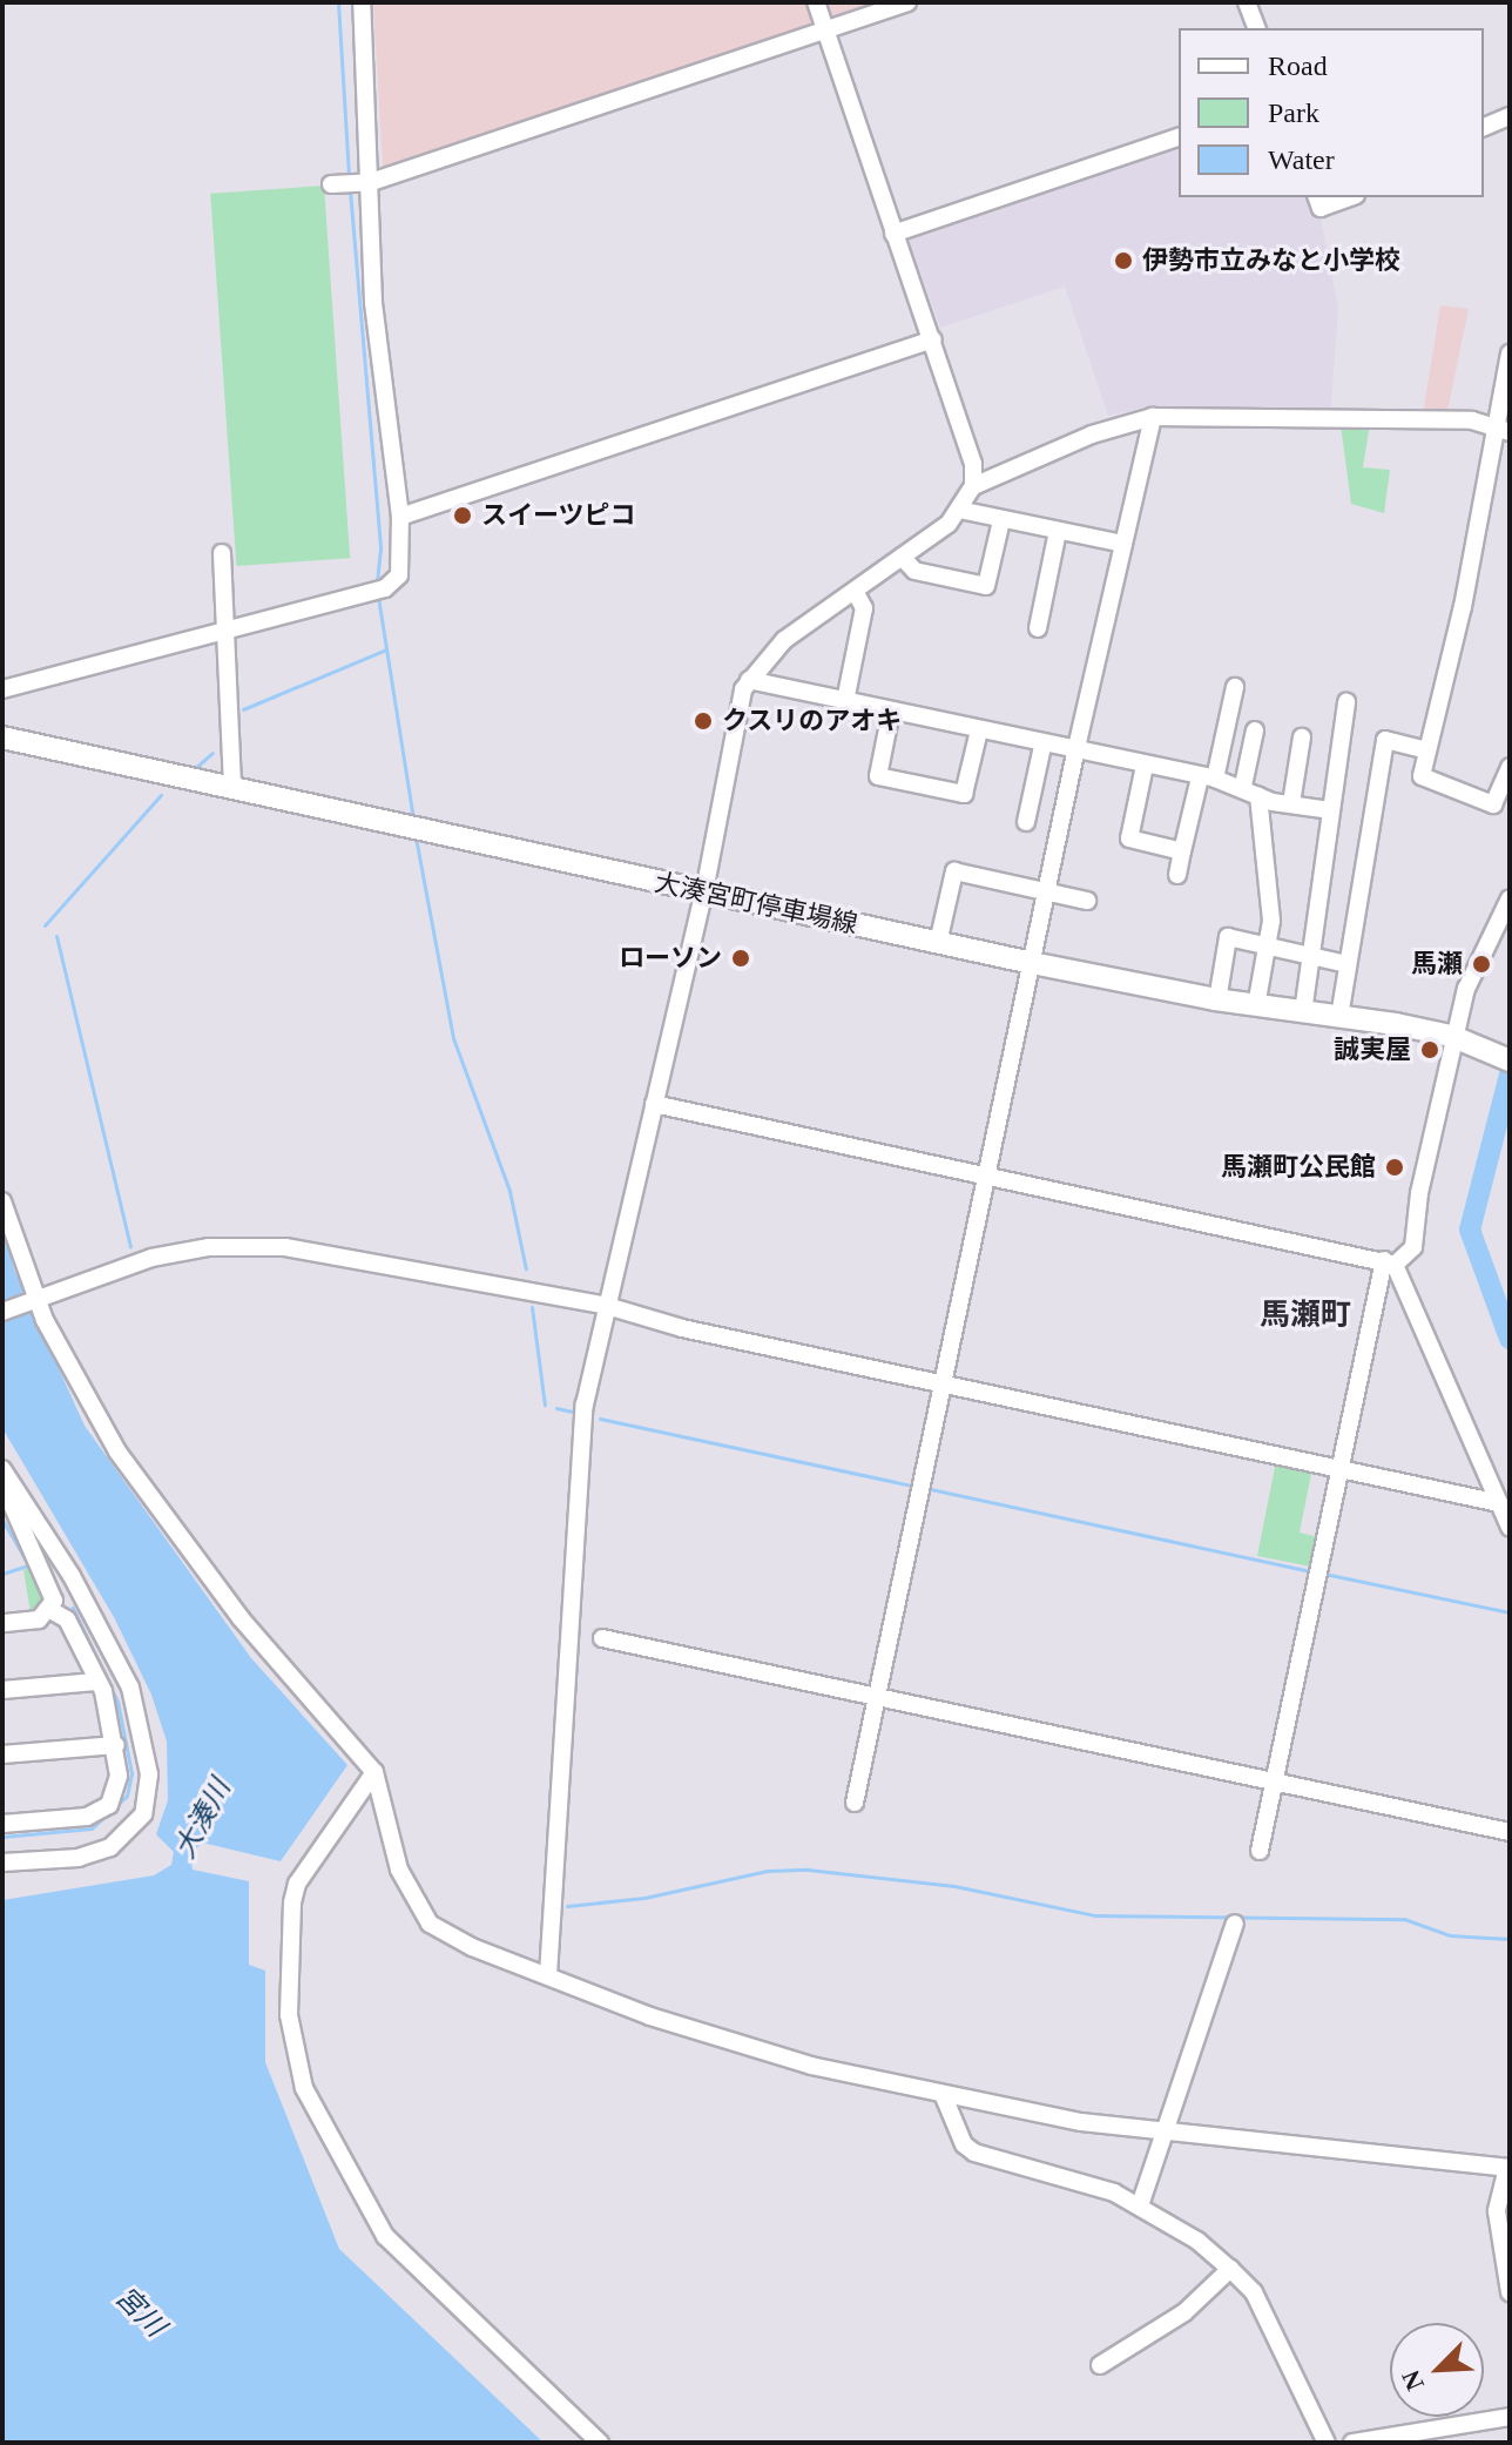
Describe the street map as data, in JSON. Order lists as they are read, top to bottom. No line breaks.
{"streets":{"main road":["大湊宮町停車場線"]},"districts":["馬瀬町"],"water":["大湊川","宮川"],"places":["伊勢市立みなと小学校","スイーツピコ","クスリのアオキ","ローソン","馬瀬","誠実屋","馬瀬町公民館"],"legend":["Road","Park","Water"],"north":"bottom left"}
